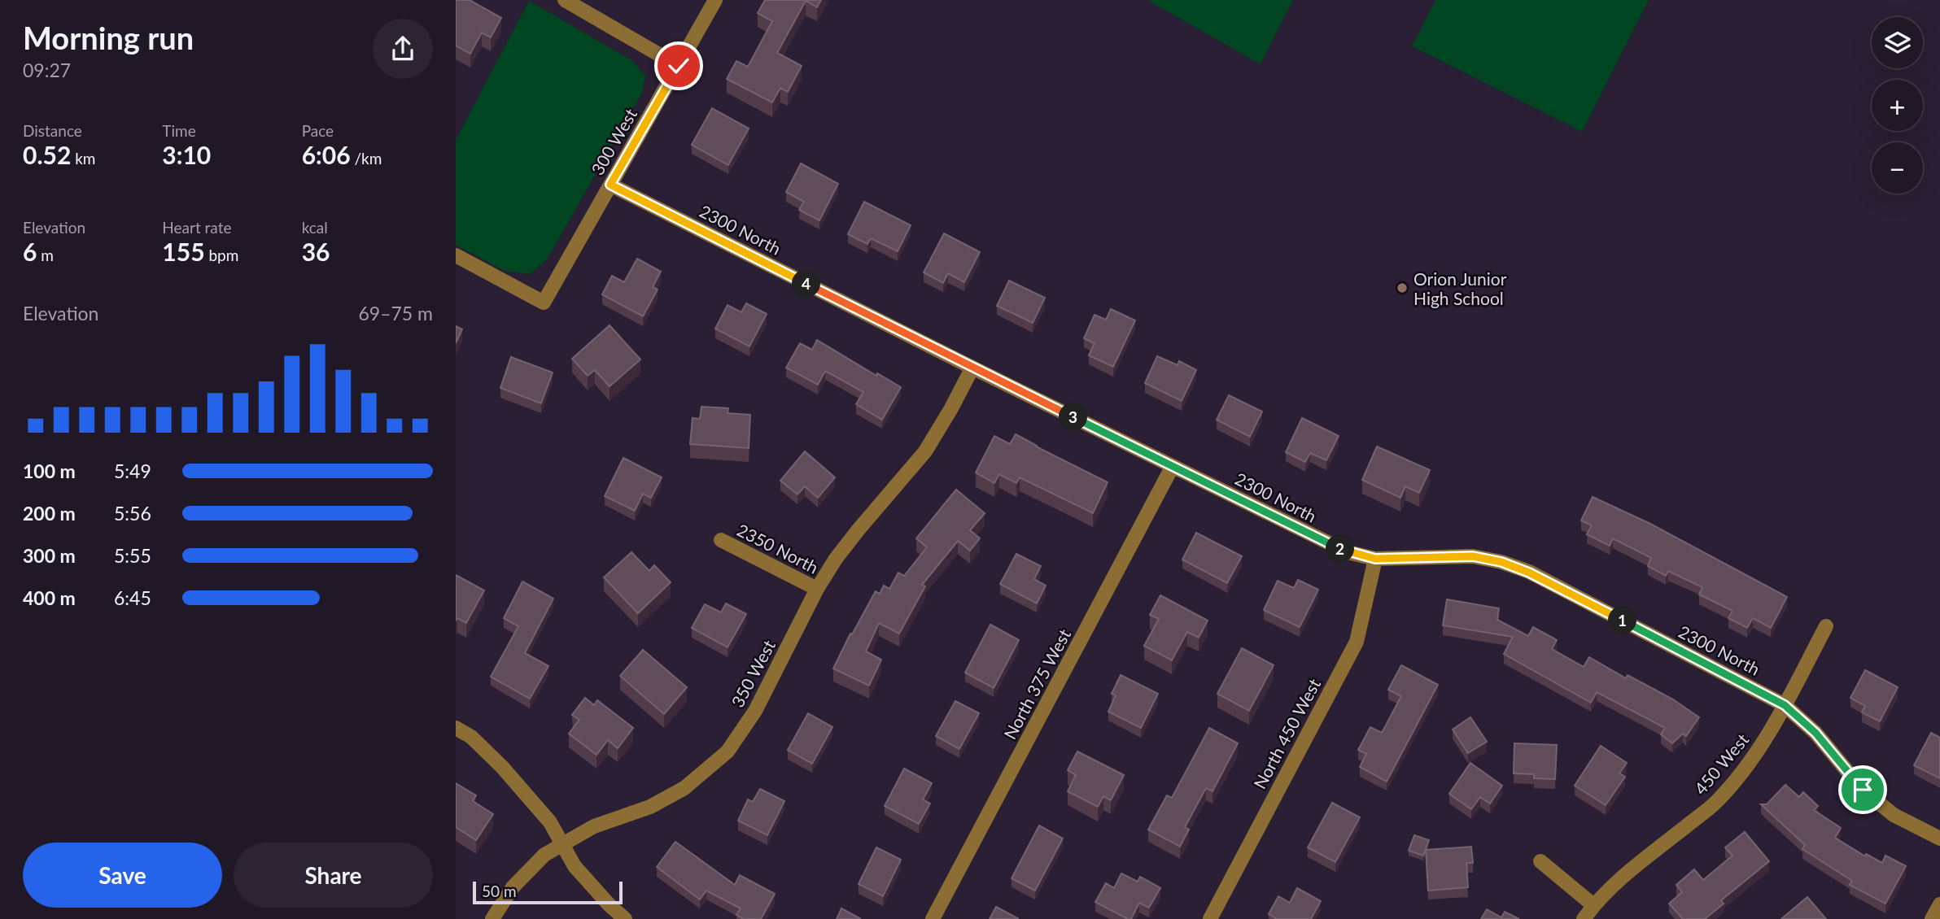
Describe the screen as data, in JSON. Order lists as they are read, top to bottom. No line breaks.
{"streets":{"street":["300 West","2300 North","2350 North","350 West","North 375 West","North 450 West","450 West"]},"crossings":[["300 West","2300 North"],["2300 North","350 West"],["2300 North","North 375 West"],["2300 North","North 450 West"],["2300 North","450 West"],["2350 North","350 West"]],"places":["Orion Junior High School"],"scale_bar":"50 m","page":{"heading":["Morning run","09:27"],"map_buttons":["+","−"],"stats":[["Distance","0.52 km"],["Time","3:10"],["Pace","6:06 /km"],["Elevation","6 m"],["Heart rate","155 bpm"],["kcal","36"]],"pins":["4","3","2","1"],"chart":["Elevation","69–75 m"],"list":[{"name":"100 m","note":"5:49"},{"name":"200 m","note":"5:56"},{"name":"300 m","note":"5:55"},{"name":"400 m","note":"6:45"}],"buttons":["Save","Share"],"scale":"50 m"}}
